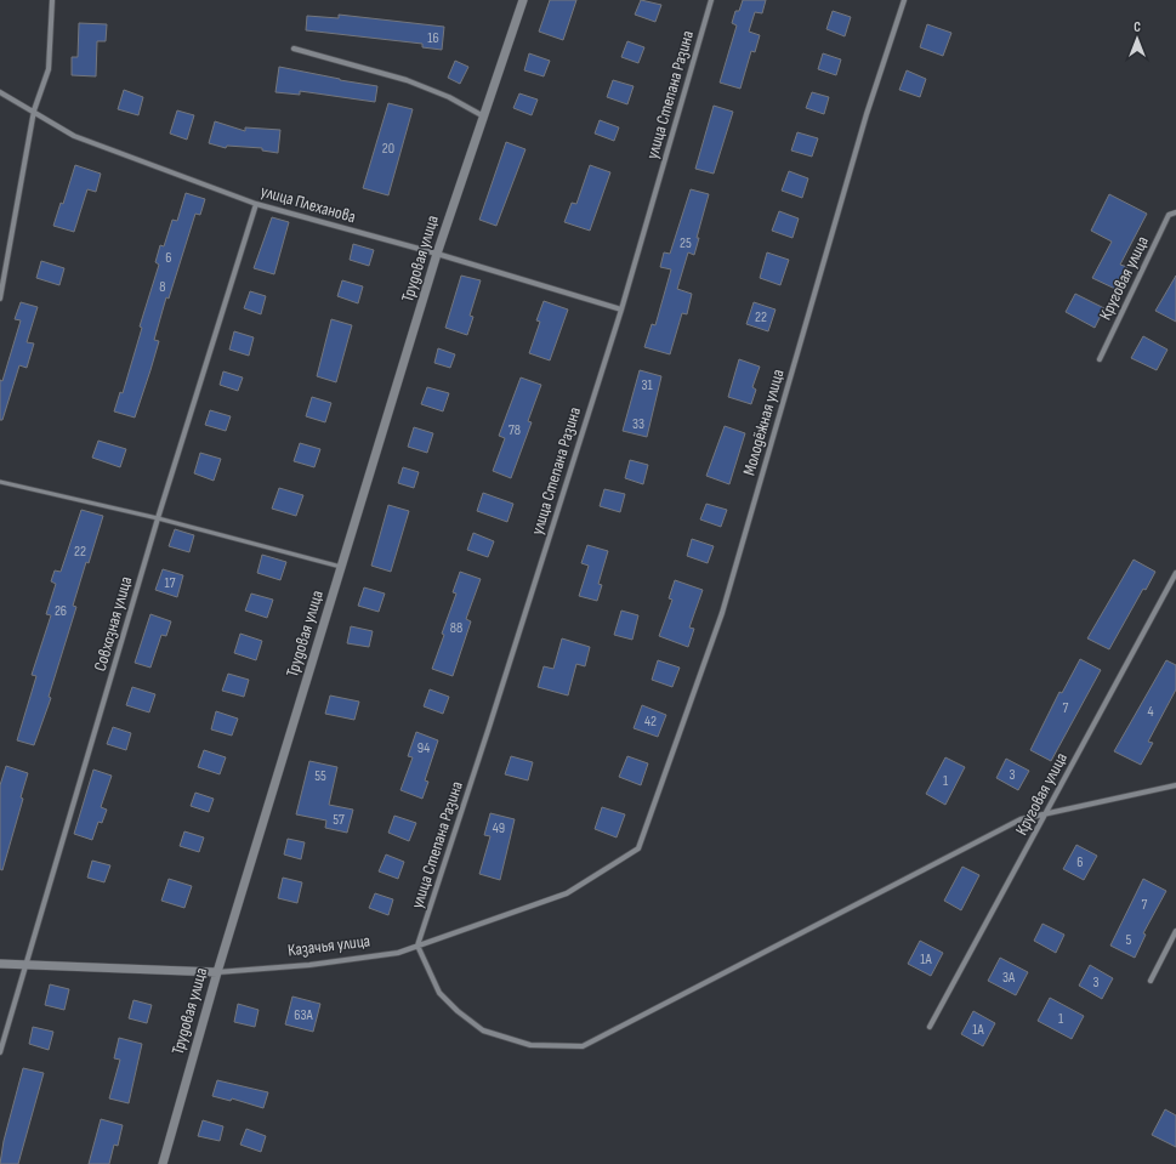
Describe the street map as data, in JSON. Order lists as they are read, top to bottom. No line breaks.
{"streets":{"street":["улица Степана Разина","улица Плеханова","Трудовая улица","Круговая улица","Молодёжная улица","Совхозная улица","Казачья улица"]},"crossings":[["улица Степана Разина","улица Плеханова"],["улица Степана Разина","Казачья улица"],["улица Плеханова","Трудовая улица"],["улица Плеханова","Совхозная улица"],["Трудовая улица","Казачья улица"],["Молодёжная улица","Казачья улица"],["Совхозная улица","Казачья улица"]],"house_numbers":["16","20","25","6","8","22","31","33","78","22","17","26","88","7","4","42","94","3","55","1","57","49","6","7","5","1А","3А","3","63А","1","1А"],"north":"top"}
